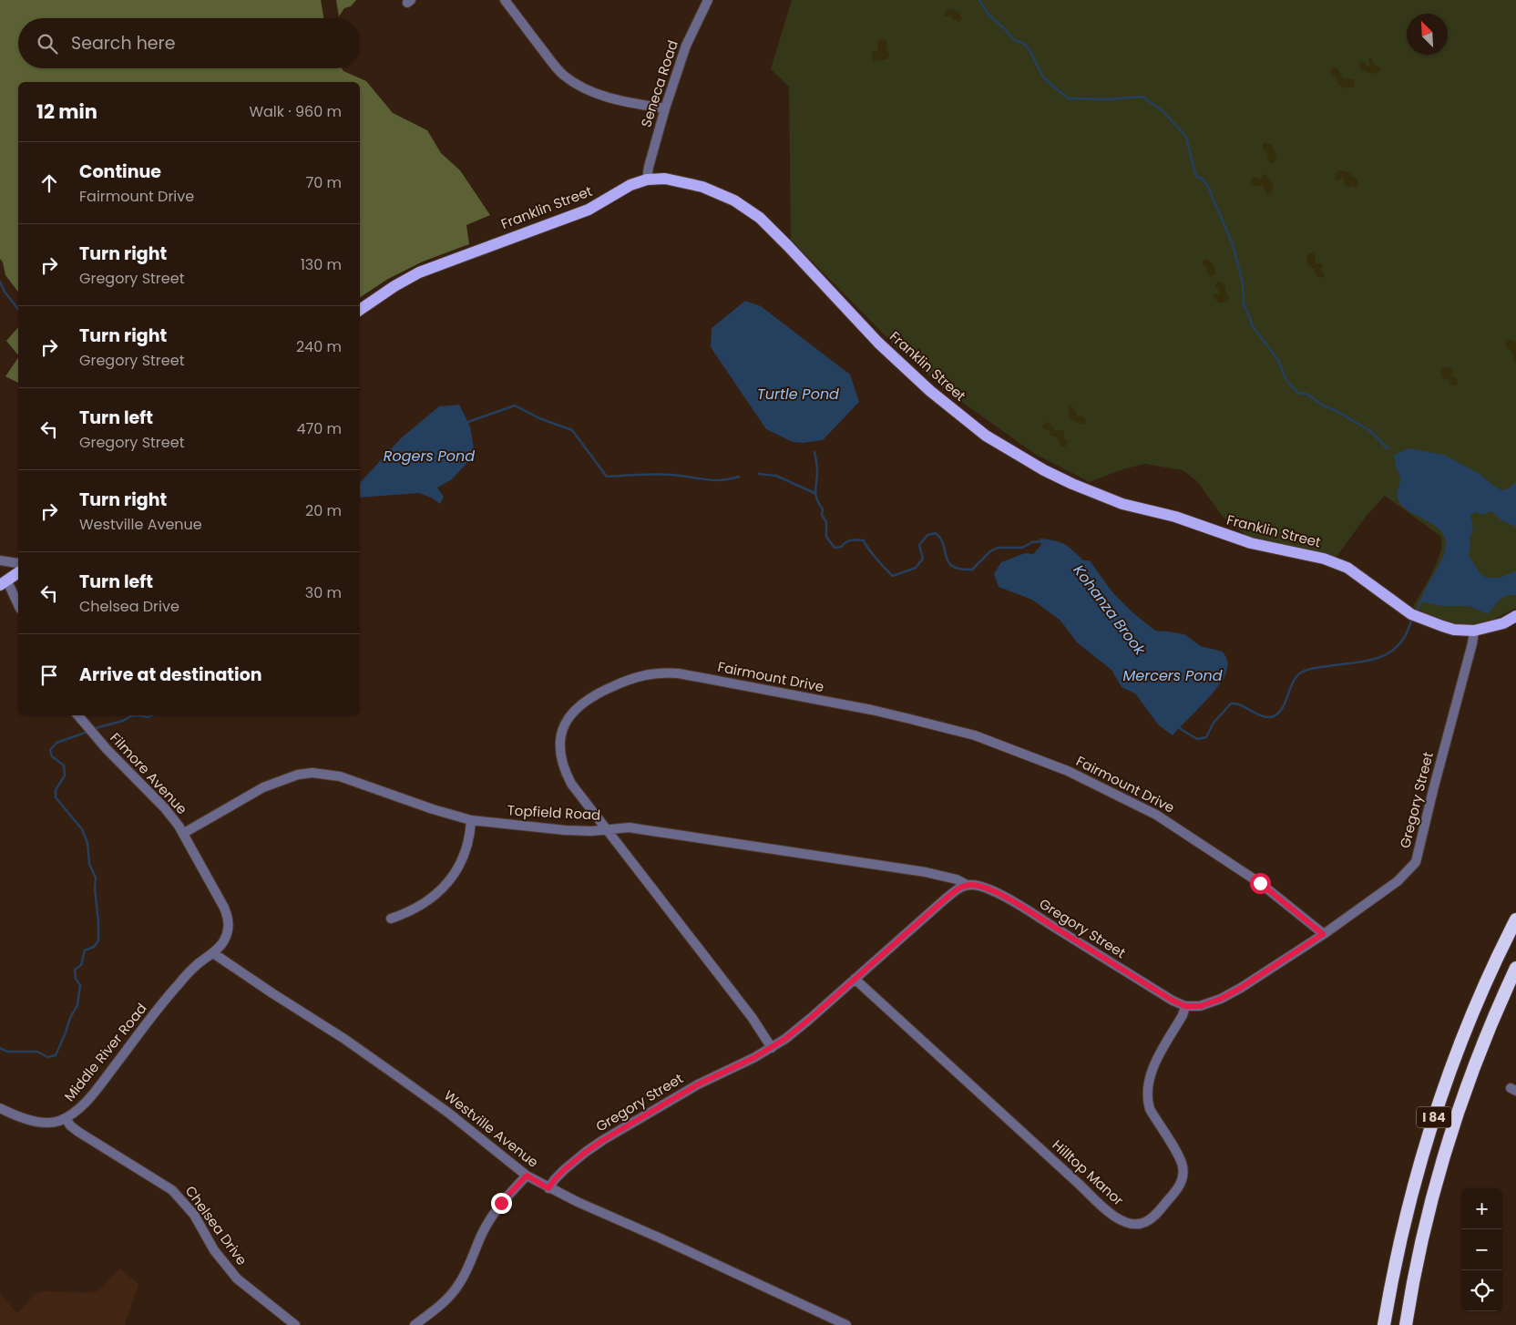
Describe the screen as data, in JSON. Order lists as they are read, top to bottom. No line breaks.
{"streets":{"highway":["I 84"],"main road":["Franklin Street"],"street":["Seneca Road","Fairmount Drive","Filmore Avenue","Gregory Street","Topfield Road","Middle River Road","Westville Avenue","Hilltop Manor","Chelsea Drive"]},"crossings":[["Seneca Road","Franklin Street"],["Franklin Street","Gregory Street"],["Fairmount Drive","Gregory Street"],["Fairmount Drive","Topfield Road"],["Filmore Avenue","Topfield Road"],["Filmore Avenue","Middle River Road"],["Filmore Avenue","Westville Avenue"],["Gregory Street","Topfield Road"],["Gregory Street","Westville Avenue"],["Gregory Street","Hilltop Manor"],["Middle River Road","Westville Avenue"],["Middle River Road","Chelsea Drive"]],"water":["Turtle Pond","Rogers Pond","Kohanza Brook","Mercers Pond"],"north":"top left","page":{"search":"Search here","heading":["12 min","Walk · 960 m"],"list":[["Continue","Fairmount Drive","70 m"],["Turn right","Gregory Street","130 m"],["Turn right","Gregory Street","240 m"],["Turn left","Gregory Street","470 m"],["Turn right","Westville Avenue","20 m"],["Turn left","Chelsea Drive","30 m"],"Arrive at destination"],"map_buttons":["+","−"]}}
